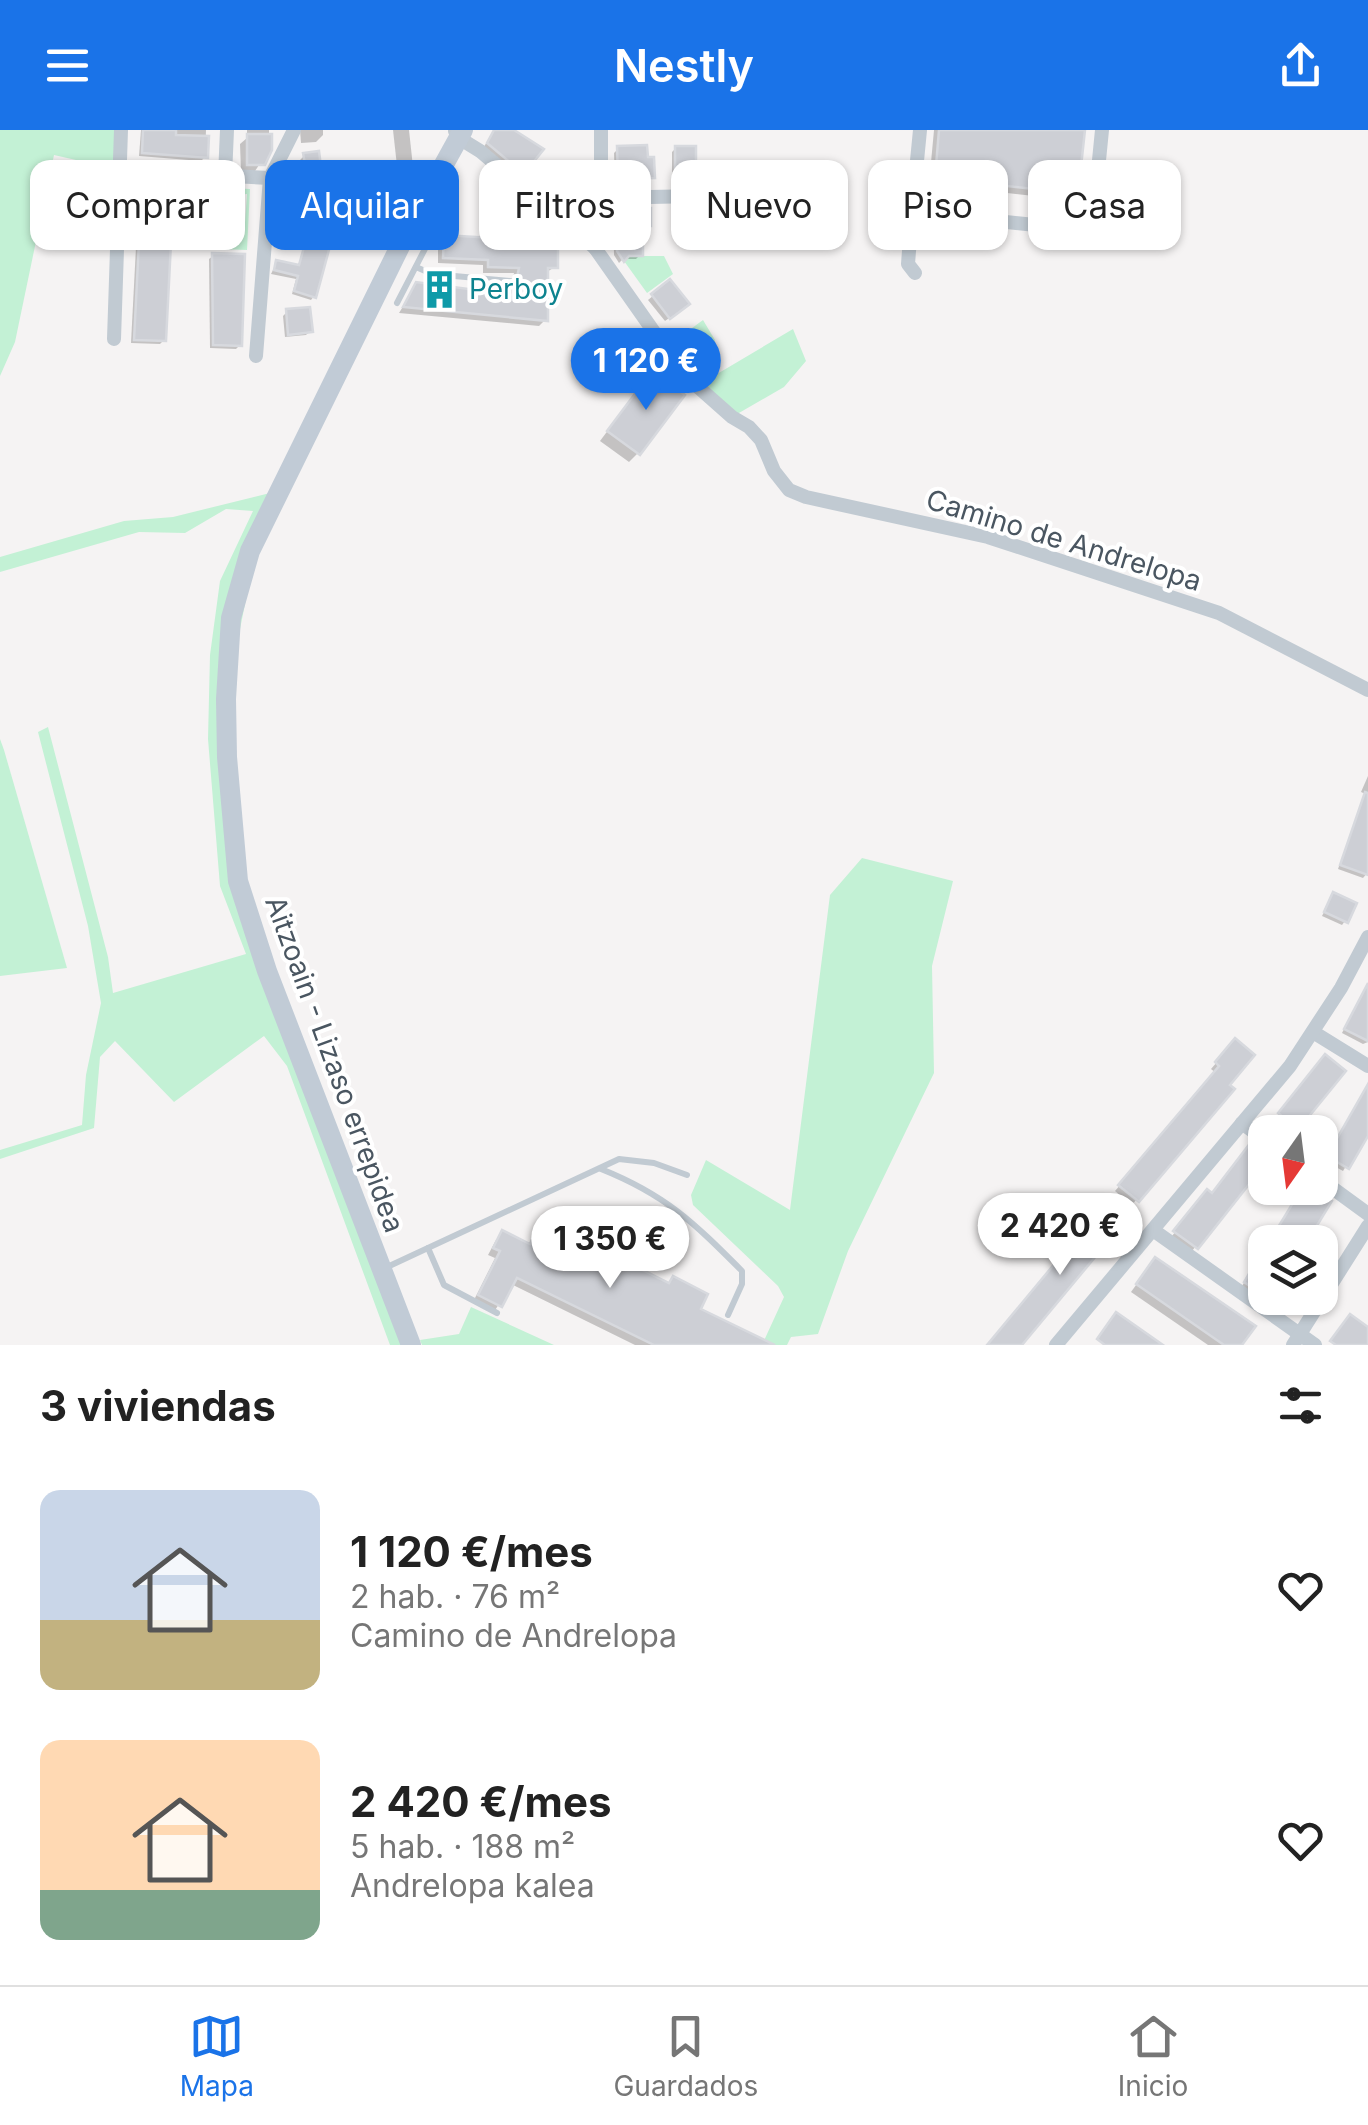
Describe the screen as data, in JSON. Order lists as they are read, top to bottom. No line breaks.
{"streets":{"street":["Camino de Andrelopa","Aitzoain - Lizaso errepidea"]},"crossings":[["Camino de Andrelopa","Aitzoain - Lizaso errepidea"]],"places":{"building":["Perboy"]},"north":"bottom","page":{"header":"Nestly","chip":["Comprar","Alquilar","Filtros","Nuevo","Piso","Casa"],"price":["1 120 €","2 420 €","1 350 €"],"heading":"3 viviendas","list":[{"name":"1 120 €/mes","note":"2 hab. · 76 m² · Camino de Andrelopa"},{"name":"2 420 €/mes","note":"5 hab. · 188 m² · Andrelopa kalea"}],"tabs":["Mapa","Guardados","Inicio"]}}
